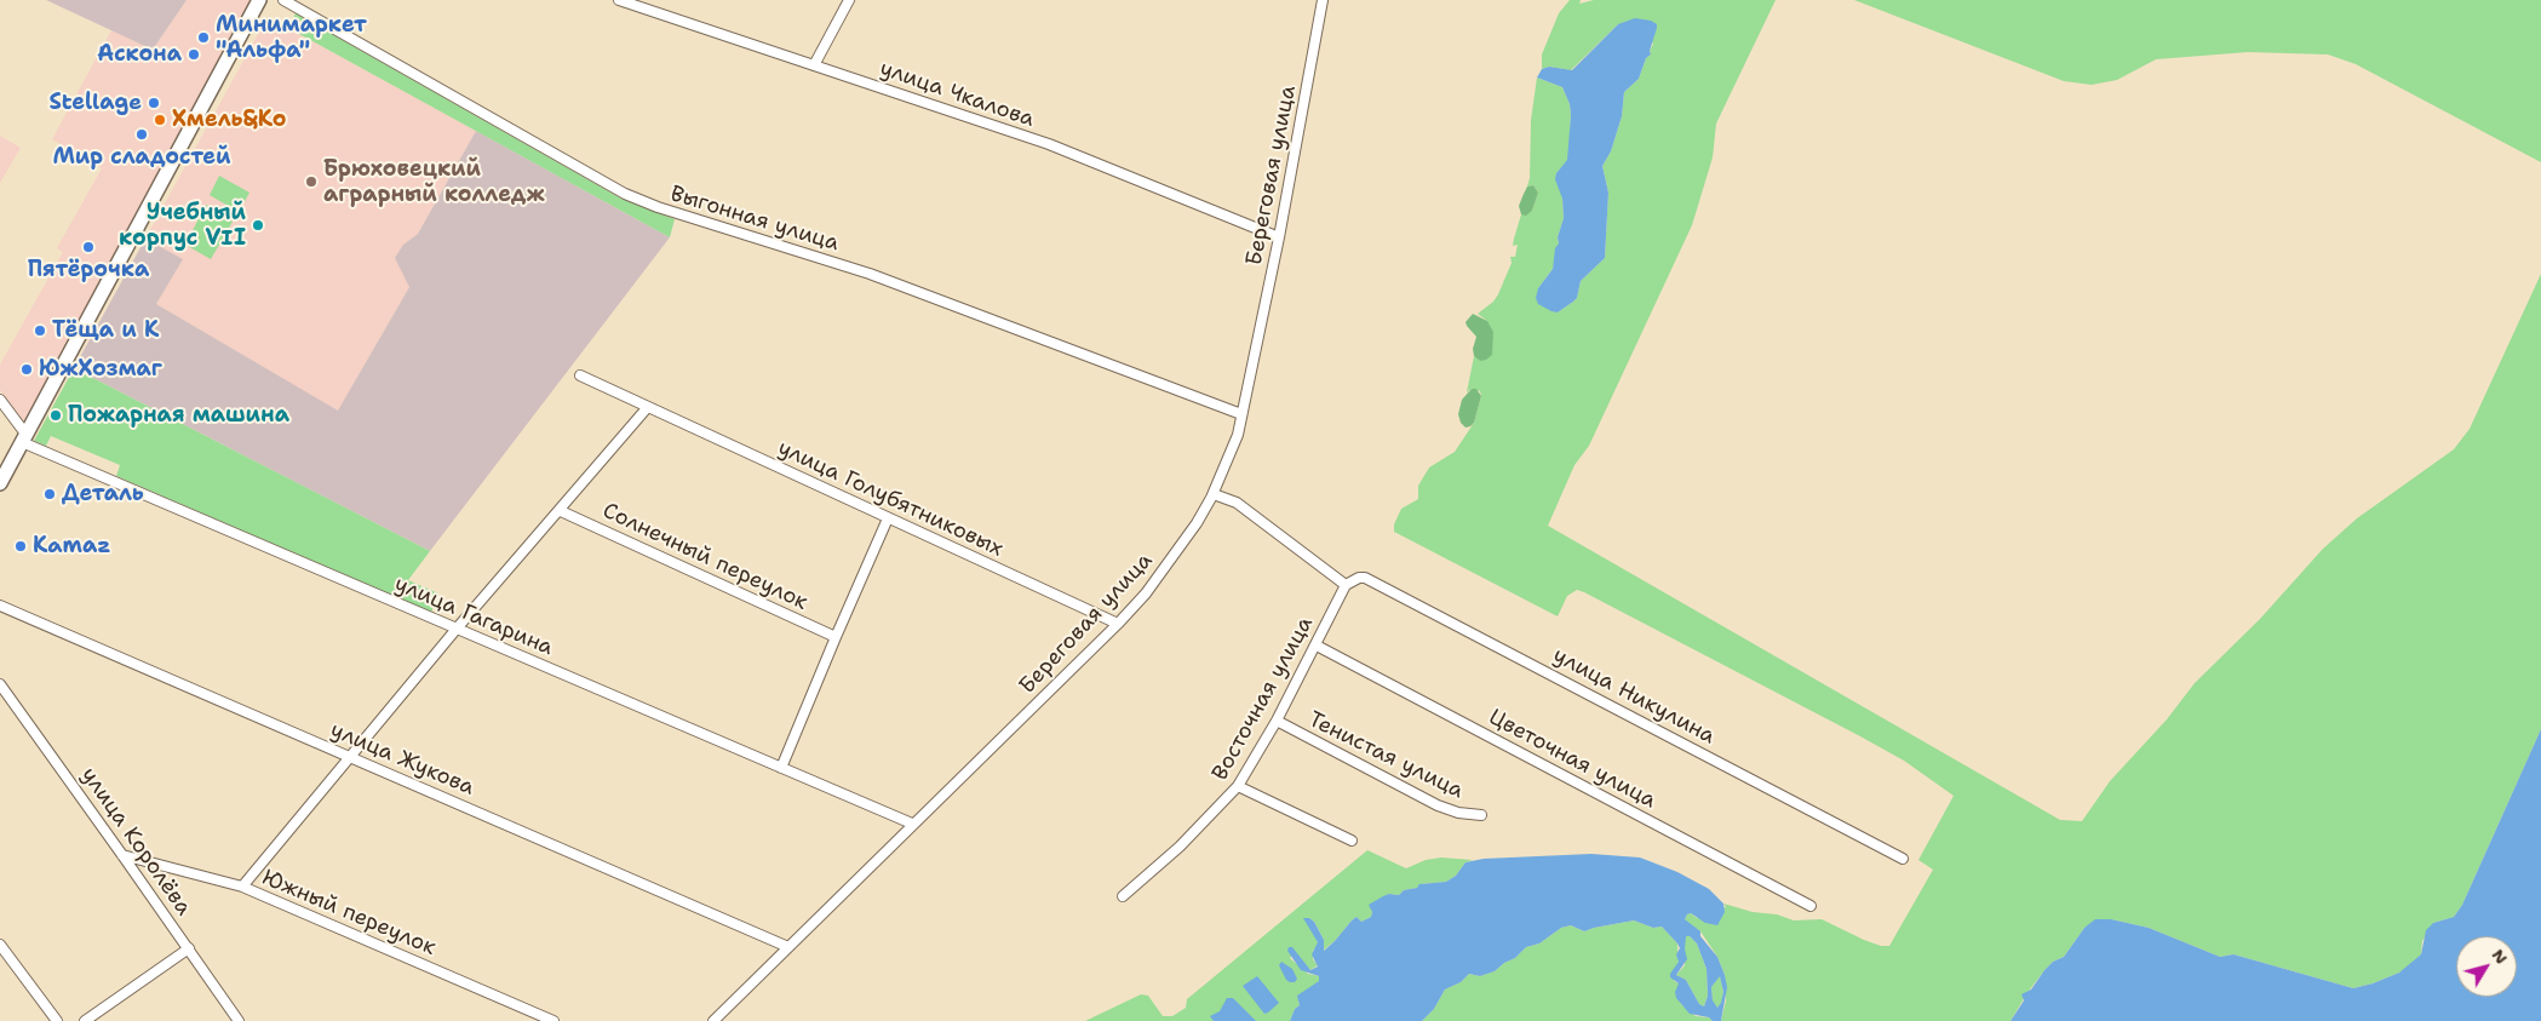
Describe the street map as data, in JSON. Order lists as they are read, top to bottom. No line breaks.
{"streets":{"street":["улица Чкалова","Береговая улица","Выгонная улица","улица Голубятниковых","Солнечный переулок","улица Гагарина","улица Никулина","Восточная улица","Тенистая улица","улица Жукова","Цветочная улица","улица Королёва","Южный переулок"]},"crossings":[["улица Чкалова","Береговая улица"],["Береговая улица","Выгонная улица"],["Береговая улица","улица Голубятниковых"],["Береговая улица","улица Гагарина"],["Береговая улица","улица Жукова"],["улица Никулина","Восточная улица"],["Восточная улица","Тенистая улица"],["Восточная улица","Цветочная улица"],["улица Королёва","Южный переулок"]],"places":["Минимаркет \"Альфа\"","Аскона","Stellage","Хмель&Ко","Мир сладостей","Брюховецкий аграрный колледж","Учебный корпус VII","Пятёрочка","Тёща и К","ЮжХозмаг","Пожарная машина","Деталь","Kamaz"],"north":"top right"}
